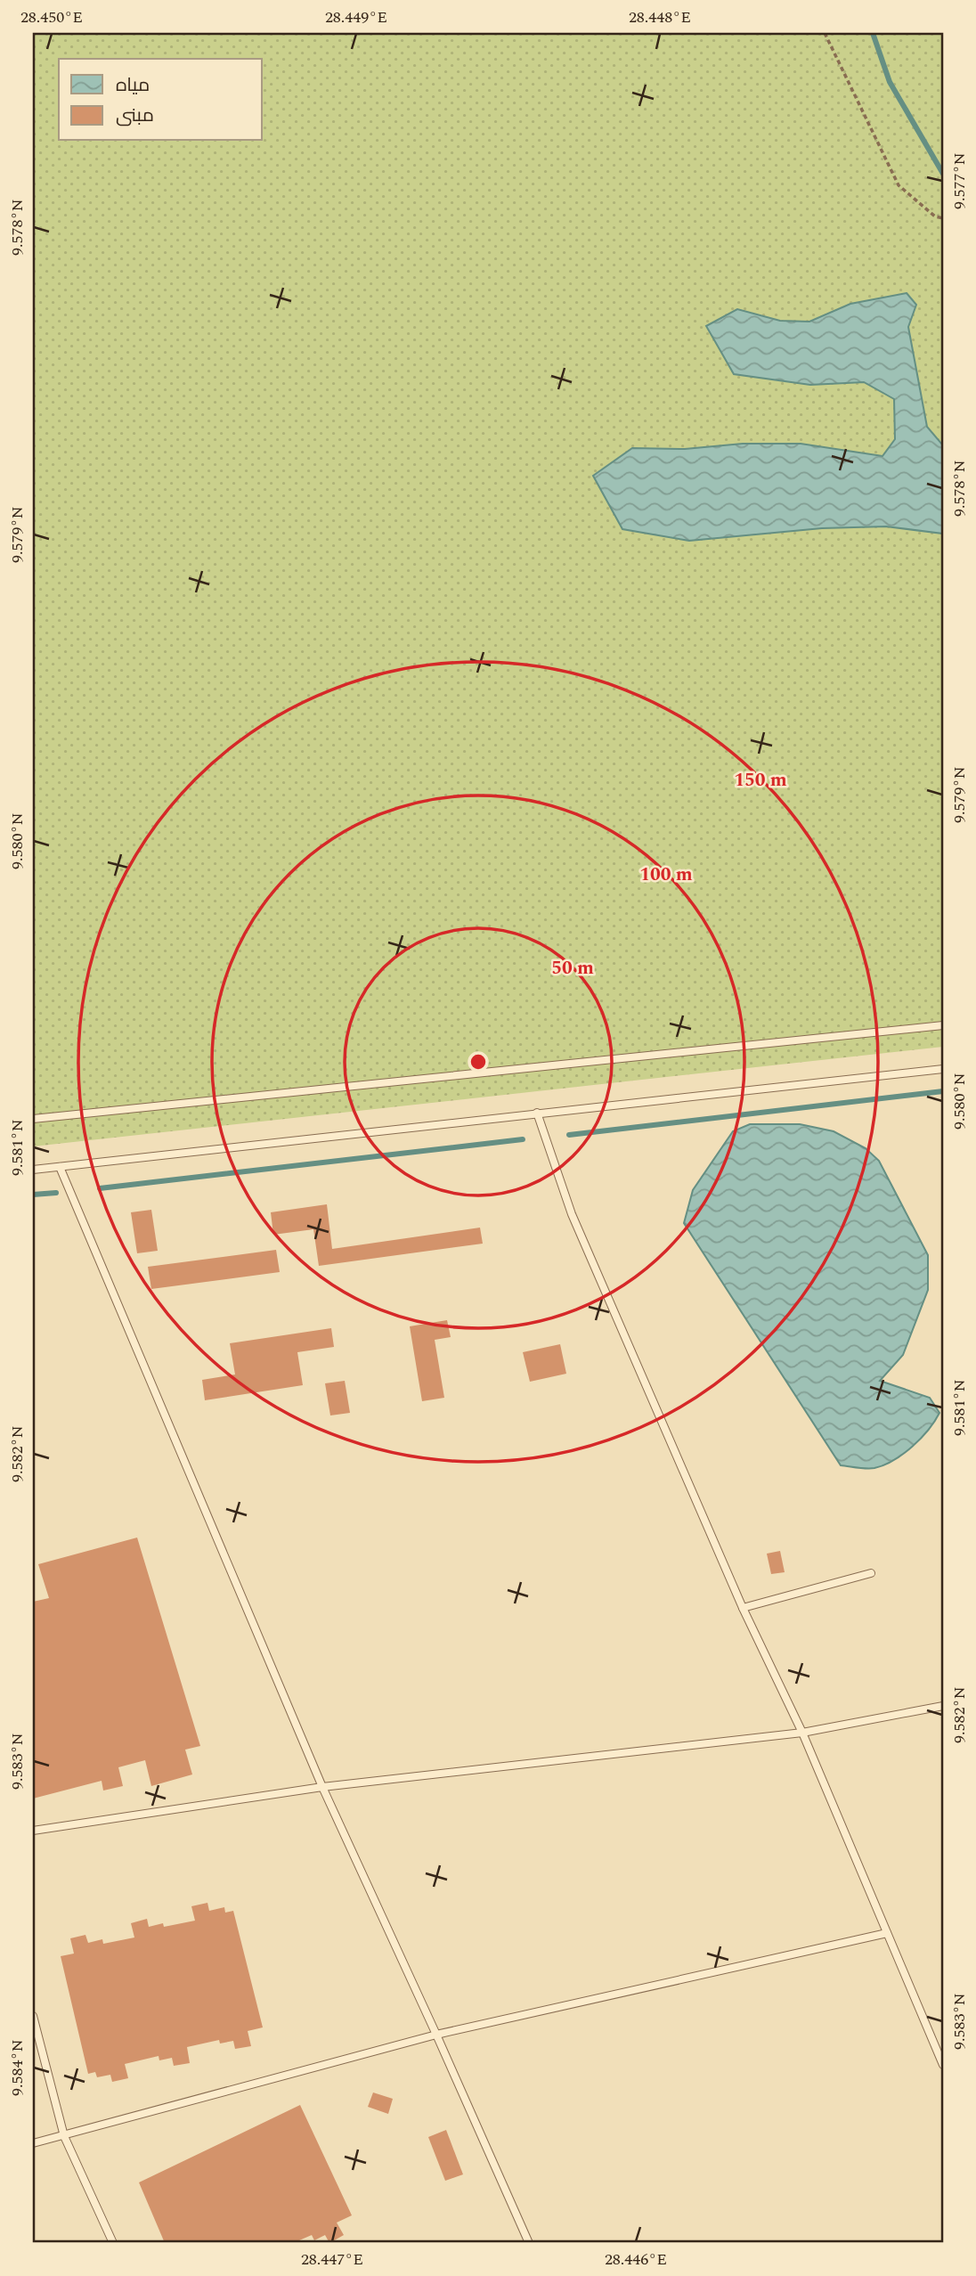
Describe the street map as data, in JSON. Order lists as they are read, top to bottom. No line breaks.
{"legend":["مياه","مبنى"],"coordinates":["28.450°E","28.449°E","28.448°E","9.577°N","9.578°N","9.579°N","9.580°N","9.581°N","9.582°N","9.583°N","9.584°N","28.447°E","28.446°E"],"rings":["150 m","100 m","50 m"]}
